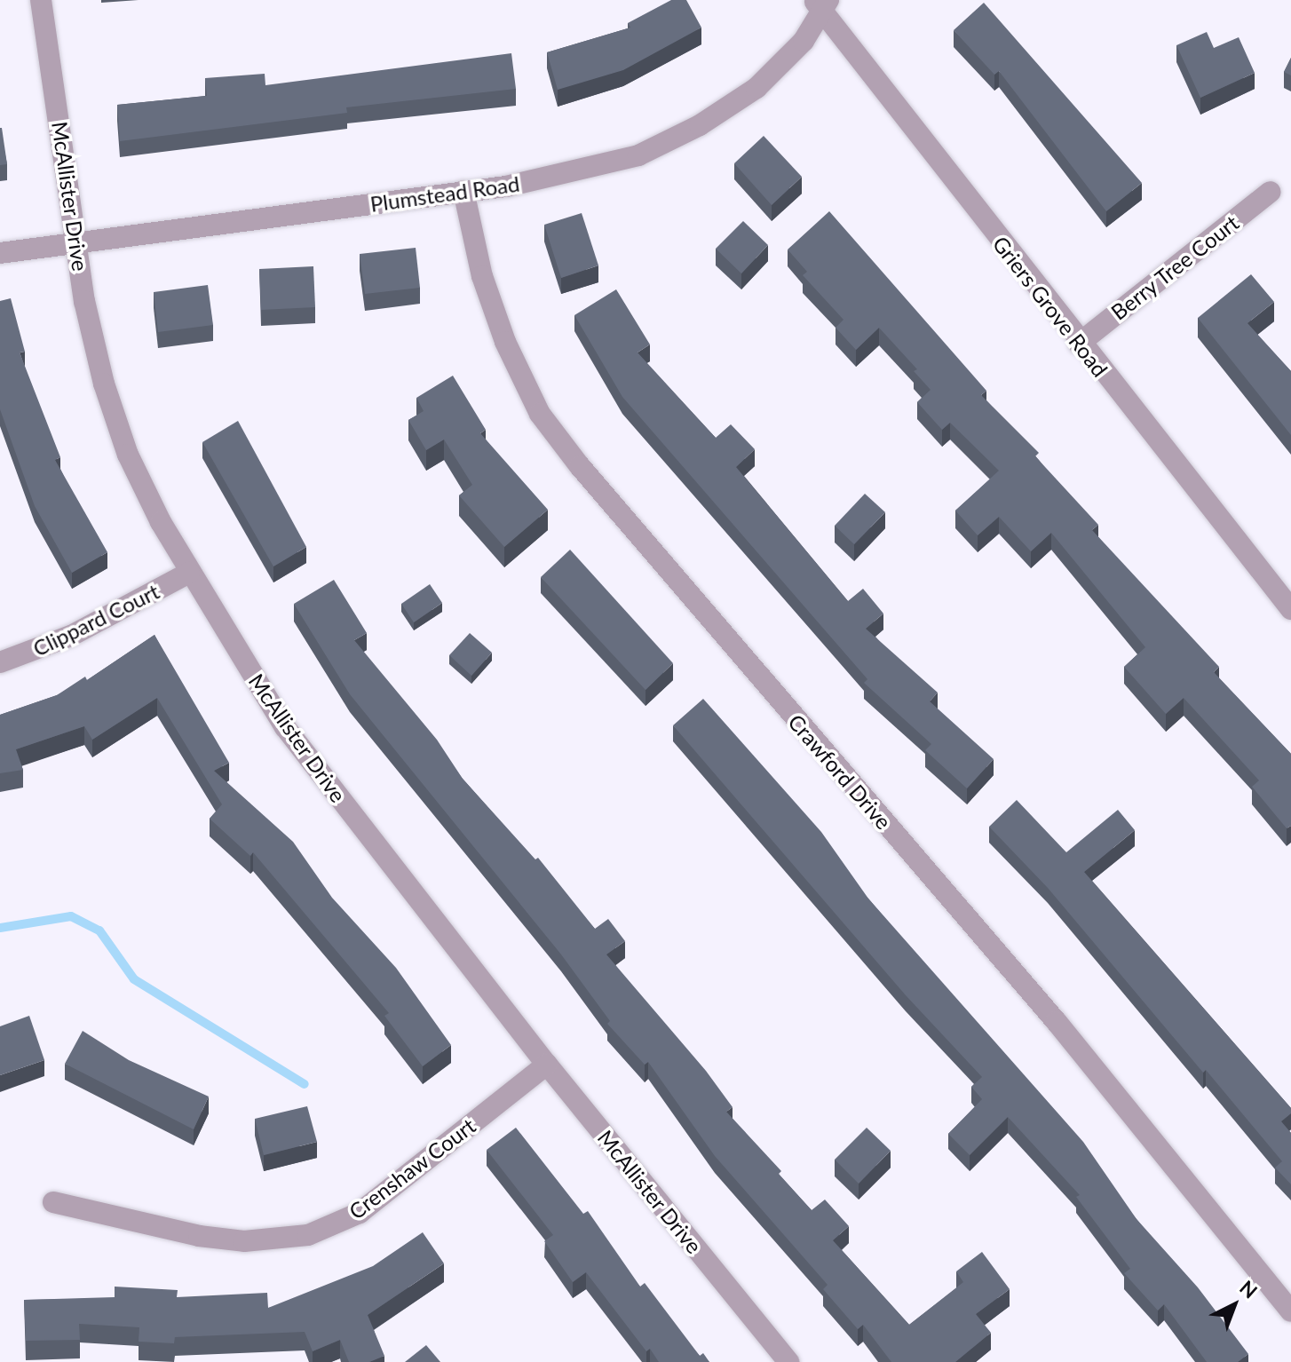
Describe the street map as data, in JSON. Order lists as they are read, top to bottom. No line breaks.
{"streets":{"street":["Plumstead Road","McAllister Drive","Berry Tree Court","Griers Grove Road","Clippard Court","Crawford Drive","Crenshaw Court"]},"crossings":[["Plumstead Road","McAllister Drive"],["Plumstead Road","Griers Grove Road"],["Plumstead Road","Crawford Drive"],["McAllister Drive","Clippard Court"],["McAllister Drive","Crenshaw Court"],["Berry Tree Court","Griers Grove Road"]],"north":"top right"}
